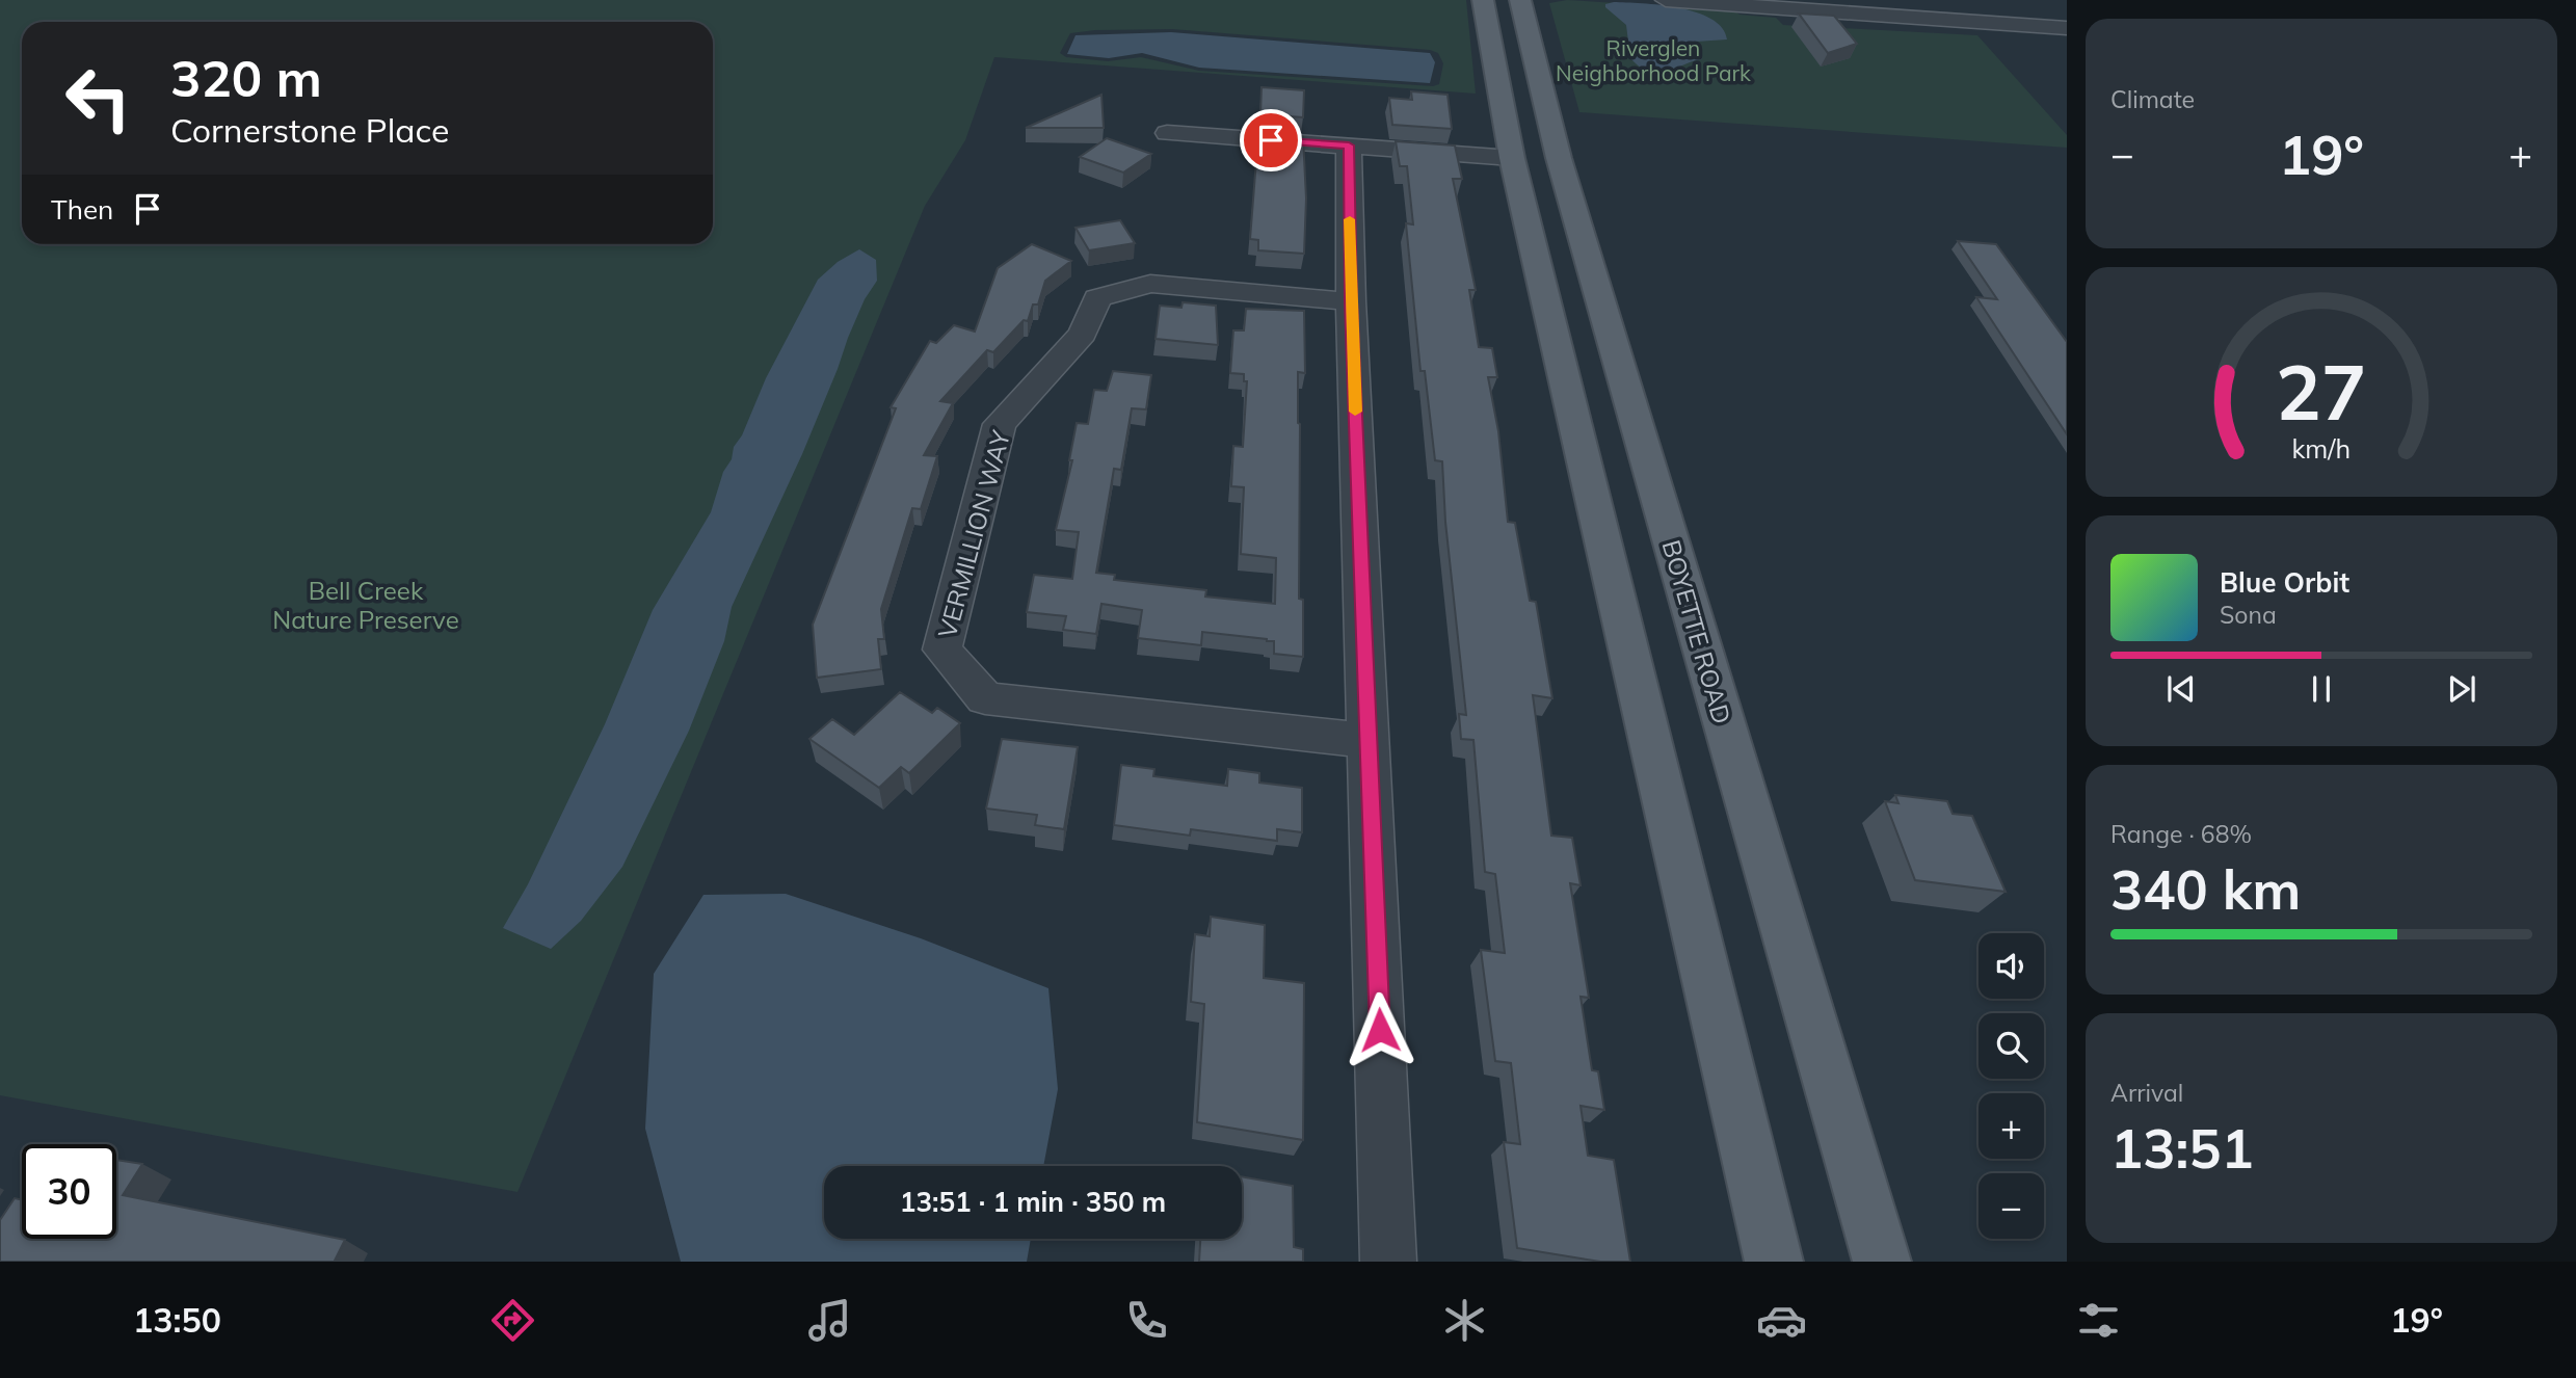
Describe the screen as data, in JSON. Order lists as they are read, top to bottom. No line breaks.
{"streets":{"main road":["BOYETTE ROAD"],"street":["VERMILLION WAY"]},"parks":["Riverglen Neighborhood Park","Bell Creek Nature Preserve"],"page":{"tile":["Climate",["Range · 68%","340 km"],["Arrival","13:51"]],"turn":["320 m","Cornerstone Place"],"heat":["−","19°","+"],"then":"Then","song":["Blue Orbit","Sona"],"map_buttons":["+","−"],"limit":"30","trip":"13:51 · 1 min · 350 m","tabs":["13:50","19°"],"gauge":["27","km/h"]}}
